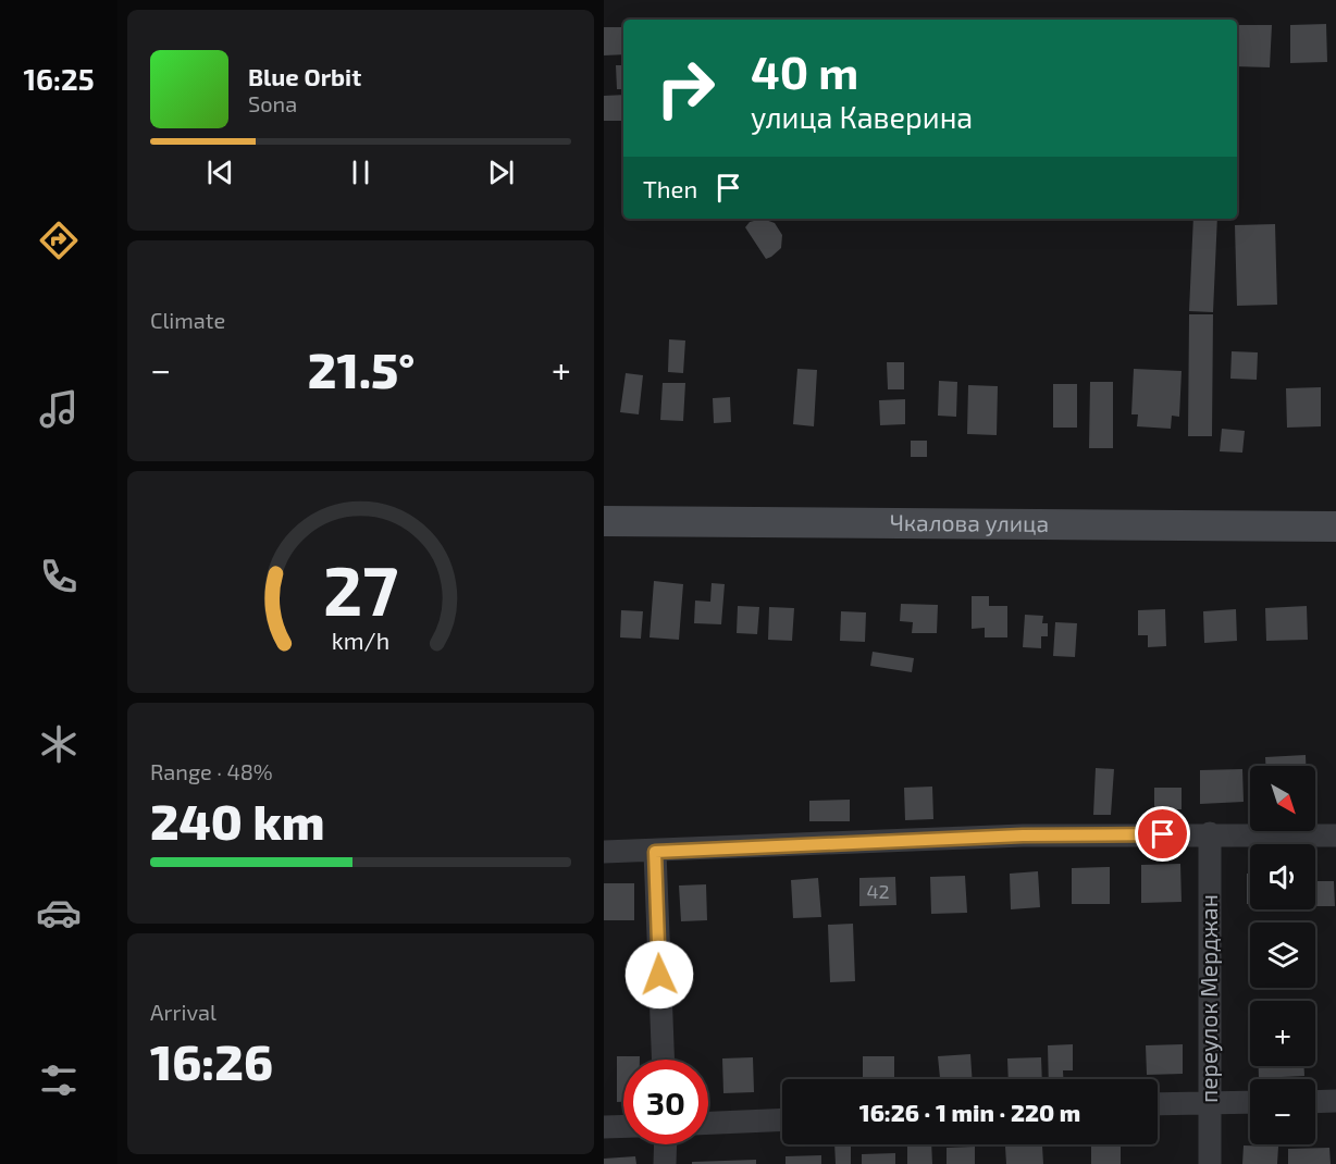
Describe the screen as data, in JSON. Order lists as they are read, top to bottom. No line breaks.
{"streets":{"main road":["Чкалова улица"],"street":["переулок Мерджан"]},"house_numbers":["42"],"north":"bottom right","page":{"tabs":"16:25","turn":["40 m","улица Каверина"],"song":["Blue Orbit","Sona"],"then":"Then","tile":["Climate",["Range · 48%","240 km"],["Arrival","16:26"]],"heat":["−","21.5°","+"],"map_buttons":["+","−"],"limit":"30","trip":"16:26 · 1 min · 220 m","gauge":["27","km/h"]}}
